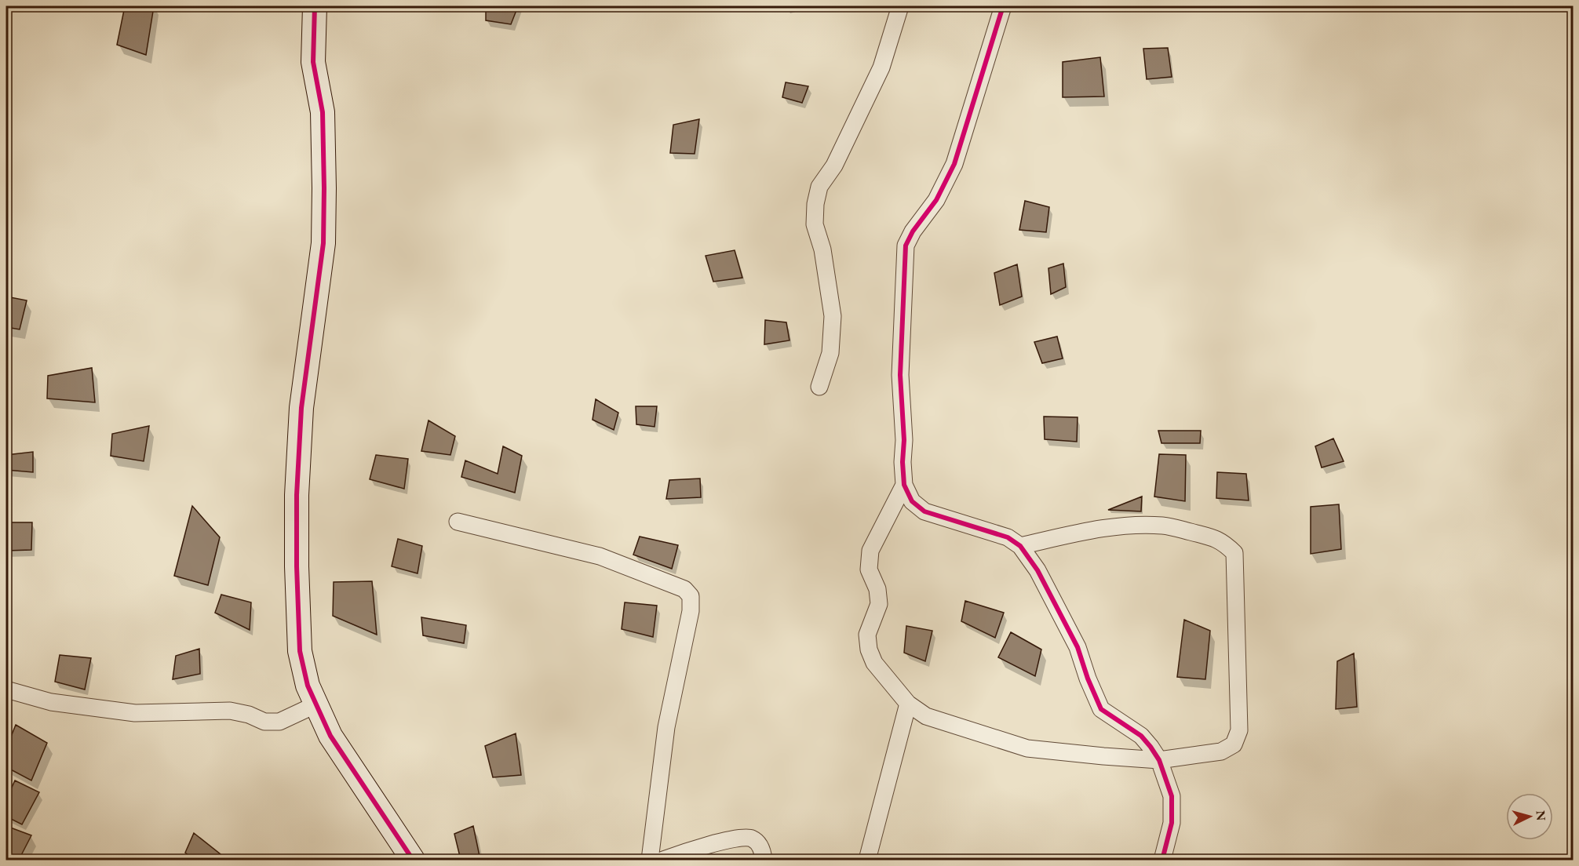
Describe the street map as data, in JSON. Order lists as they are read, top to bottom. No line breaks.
{"north":"right"}
